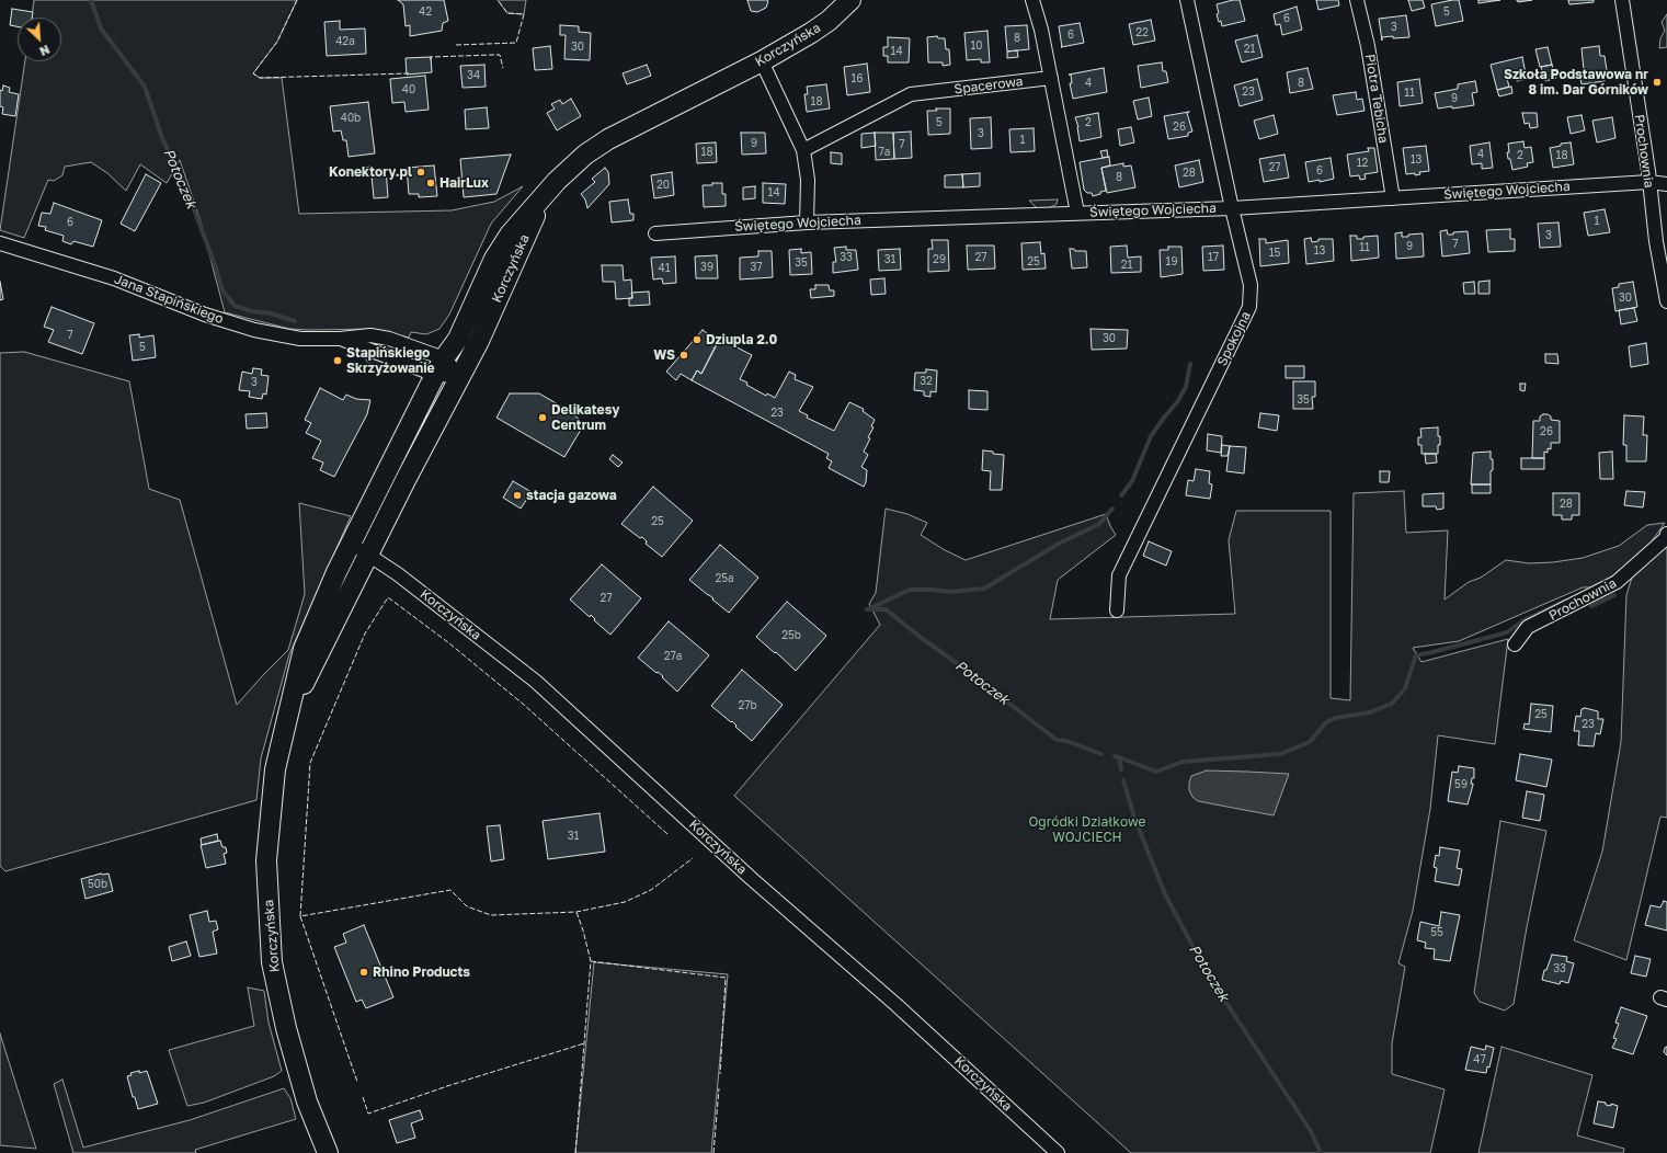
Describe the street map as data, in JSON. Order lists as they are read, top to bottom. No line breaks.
{"streets":{"main road":["Korczyńska"],"street":["Spacerowa","Piotra Tebicha","Prochownia","Świętego Wojciecha","Jana Stapińskiego","Spokojna"]},"crossings":[["Korczyńska","Jana Stapińskiego"],["Piotra Tebicha","Świętego Wojciecha"],["Prochownia","Świętego Wojciecha"],["Świętego Wojciecha","Spokojna"]],"water":["Potoczek"],"parks":["Ogródki Działkowe WOJCIECH"],"places":["Szkoła Podstawowa nr 8 im. Dar Górników","Konektory.pl","HairLux","Dziupla 2.0","WS","Stapińskiego Skrzyżowanie","Delikatesy Centrum","stacja gazowa","Rhino Products"],"house_numbers":["42","5","6","3","22","6","8","42a","10","30","21","14","34","16","4","8","40","23","11","9","18","40b","5","2","26","3","1","9","7","18","7a","4","2","18","13","12","27","6","28","8","20","14","1","6","3","7","9","11","13","15","33","27","17","31","29","25","19","35","21","39","37","41","30","7","30","5","32","3","35","23","26","28","25","25a","27","25b","27a","27b","25","23","59","31","50b","55","33","47"],"north":"bottom right"}
